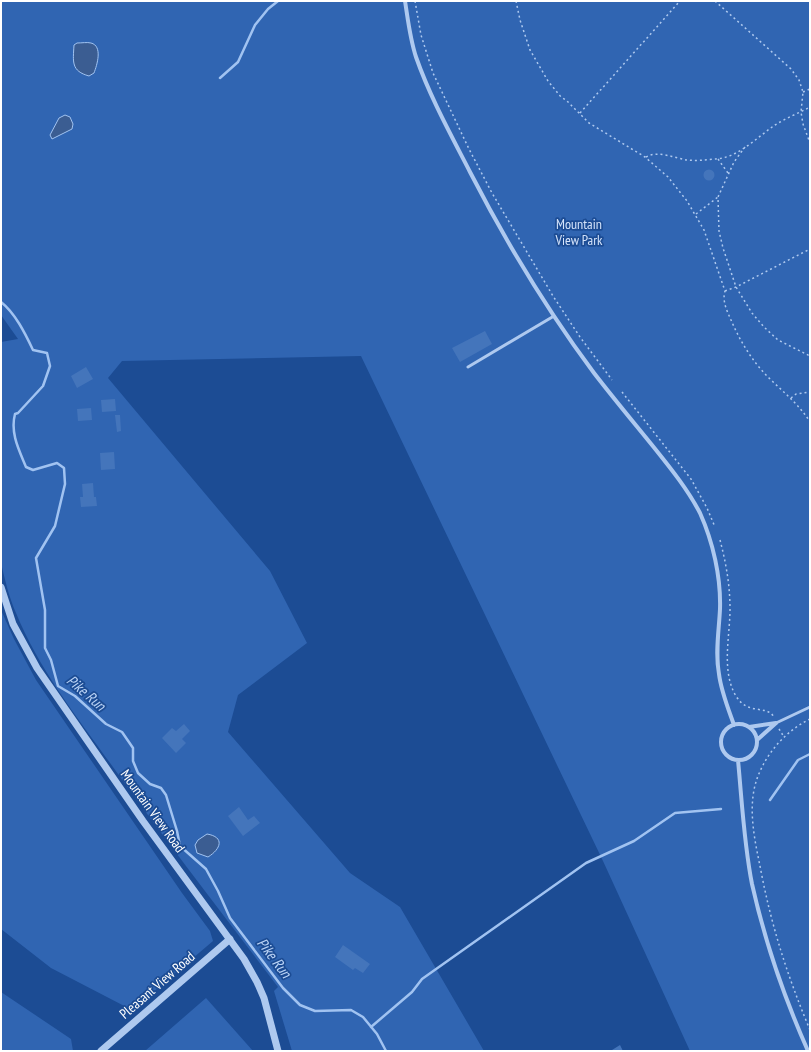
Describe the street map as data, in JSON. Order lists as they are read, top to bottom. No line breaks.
{"streets":{"street":["Mountain View Road","Pleasant View Road"]},"crossings":[["Mountain View Road","Pleasant View Road"]],"water":["Pike Run"],"parks":["Mountain View Park"]}
